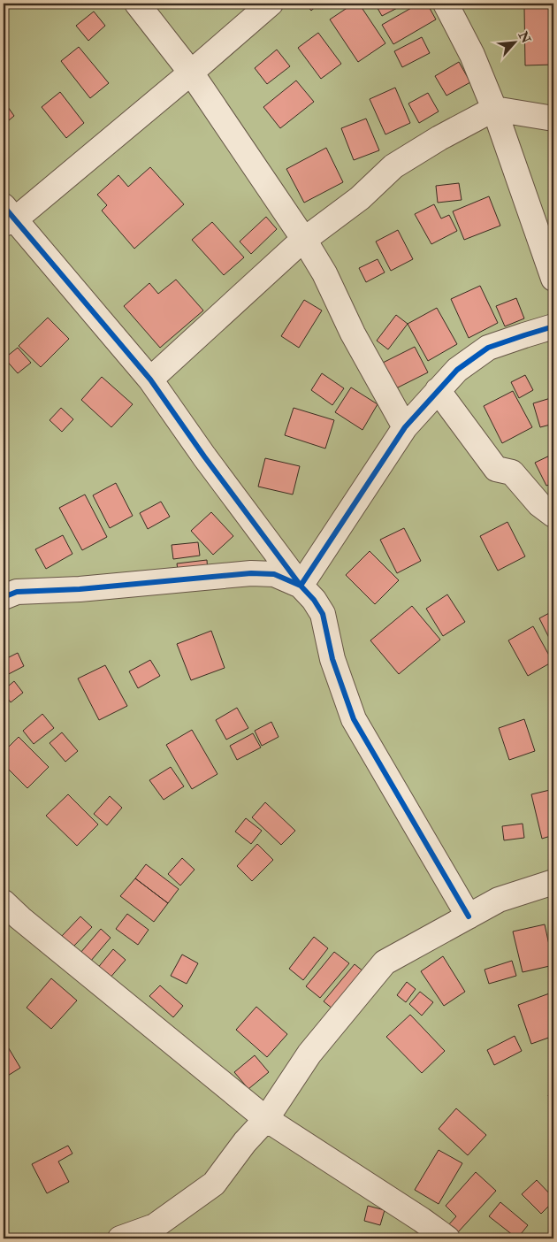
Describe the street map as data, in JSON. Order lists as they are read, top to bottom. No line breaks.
{"north":"top right"}
